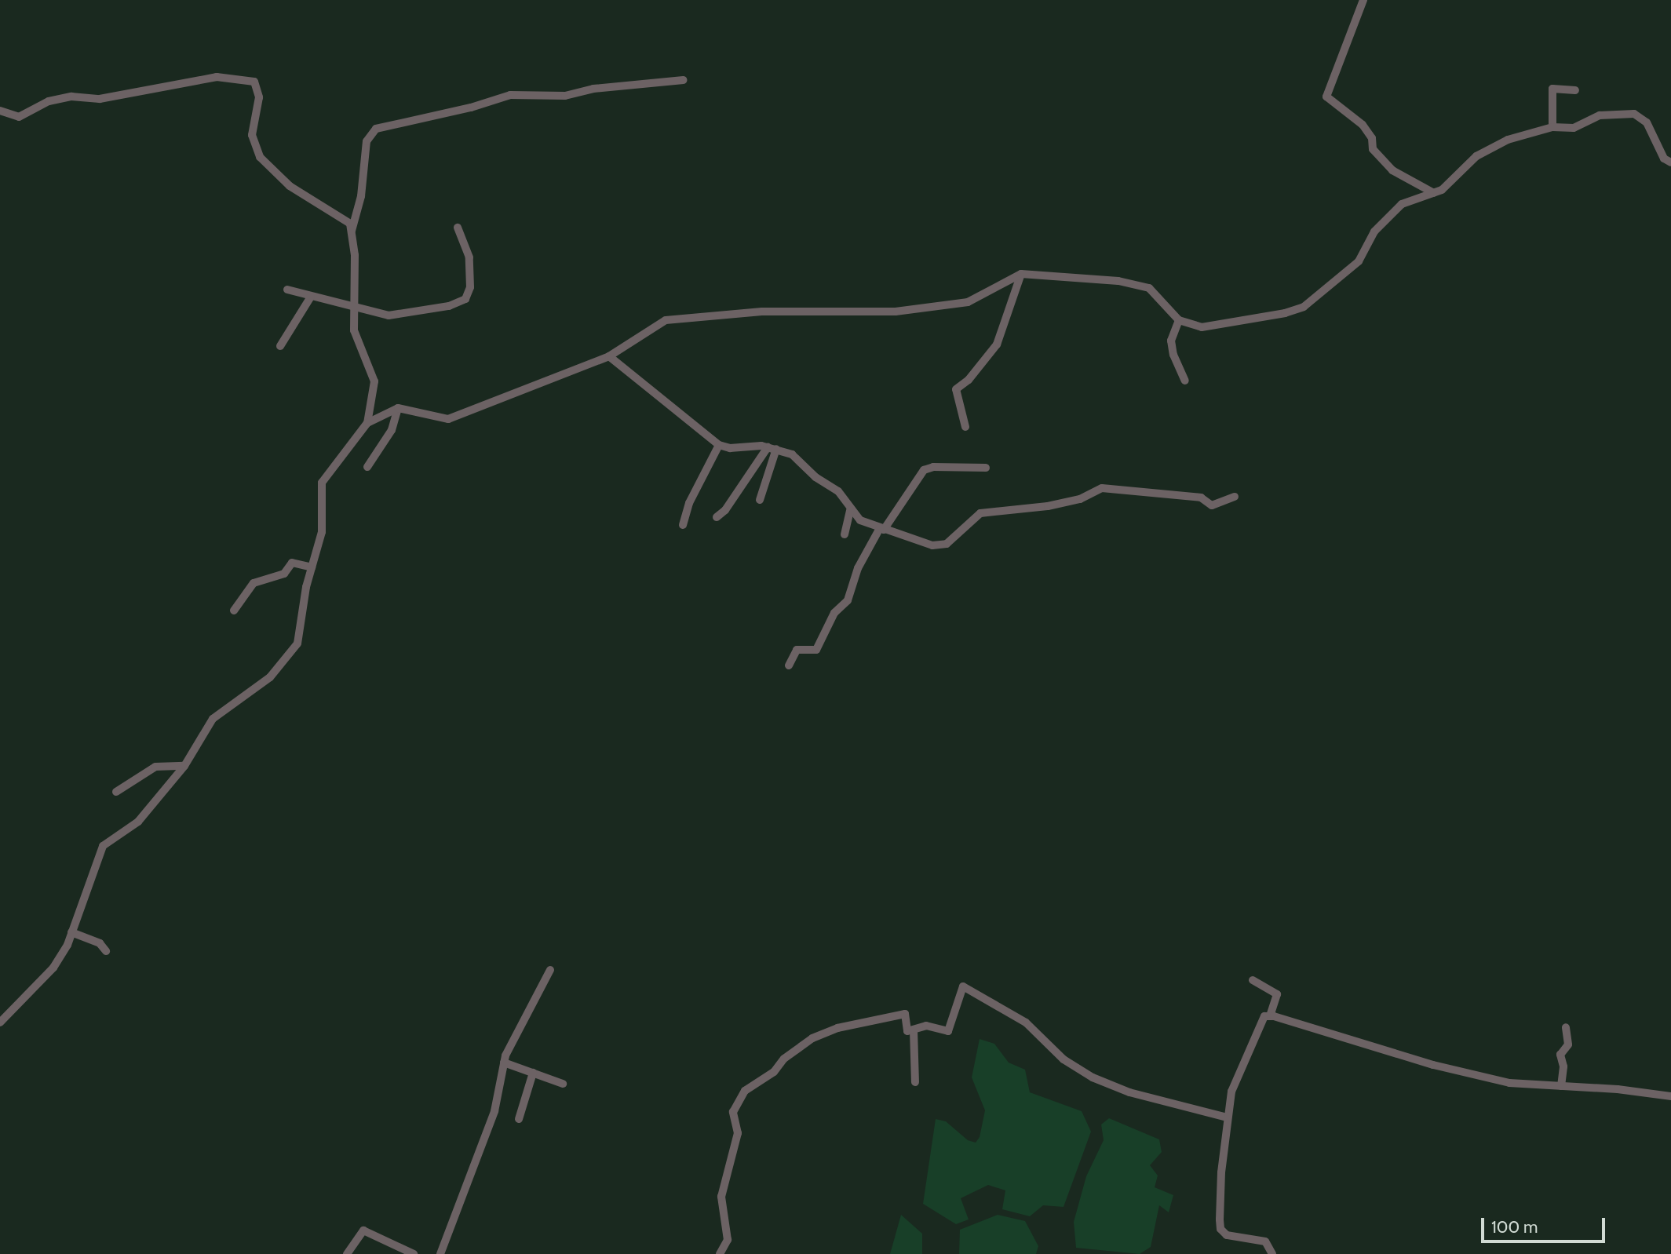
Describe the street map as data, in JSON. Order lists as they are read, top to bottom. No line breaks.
{"scale_bar":"100 m"}
